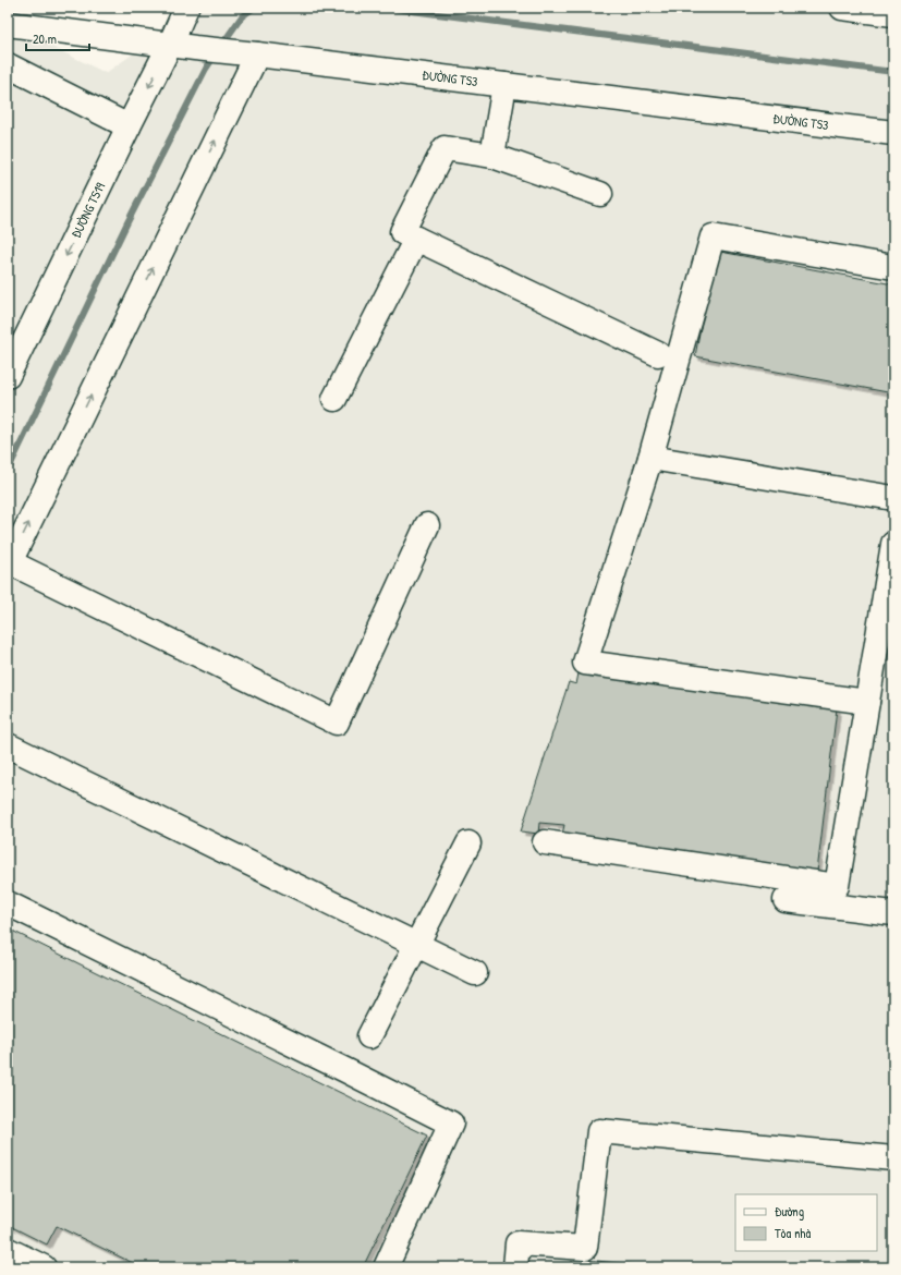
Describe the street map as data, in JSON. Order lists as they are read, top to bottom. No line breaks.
{"streets":{"street":["ĐƯỜNG TS3","ĐƯỜNG TS19"]},"crossings":[["ĐƯỜNG TS3","ĐƯỜNG TS19"]],"legend":["Đường","Tòa nhà"],"scale_bar":"20 m"}
